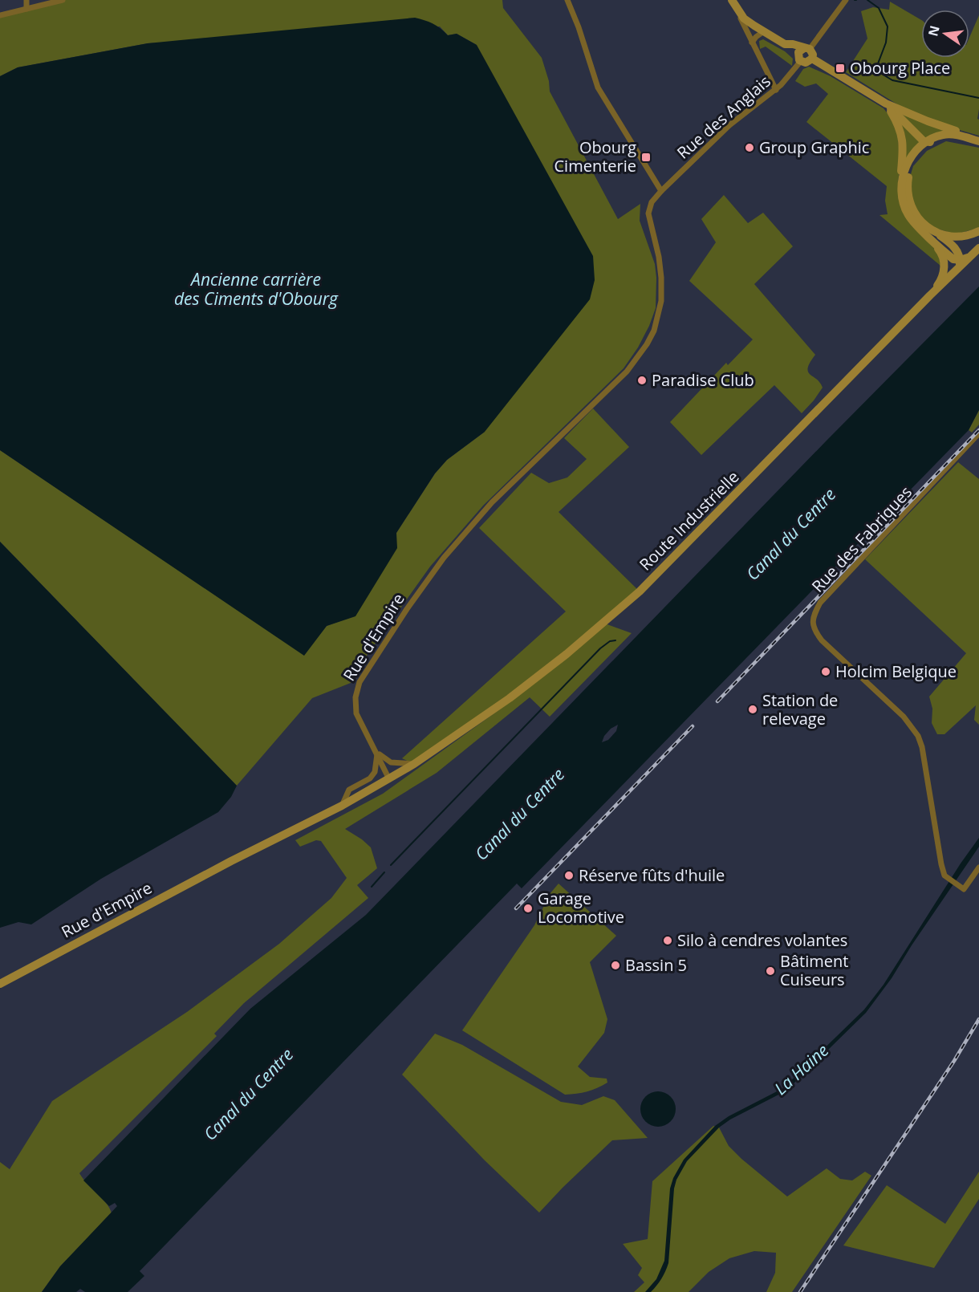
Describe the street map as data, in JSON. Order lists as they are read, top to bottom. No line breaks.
{"streets":{"main road":["Route Industrielle","Rue d'Empire"],"street":["Rue des Anglais","Rue des Fabriques"]},"crossings":[["Rue des Anglais","Rue d'Empire"],["Route Industrielle","Rue d'Empire"]],"water":["Ancienne carrière des Ciments d'Obourg","Canal du Centre","La Haine"],"places":{"transit":["Obourg Place","Obourg Cimenterie"],"other":["Group Graphic","Paradise Club","Holcim Belgique","Station de relevage","Réserve fûts d'huile","Garage Locomotive","Silo à cendres volantes","Bassin 5","Bâtiment Cuiseurs"]},"north":"left"}
